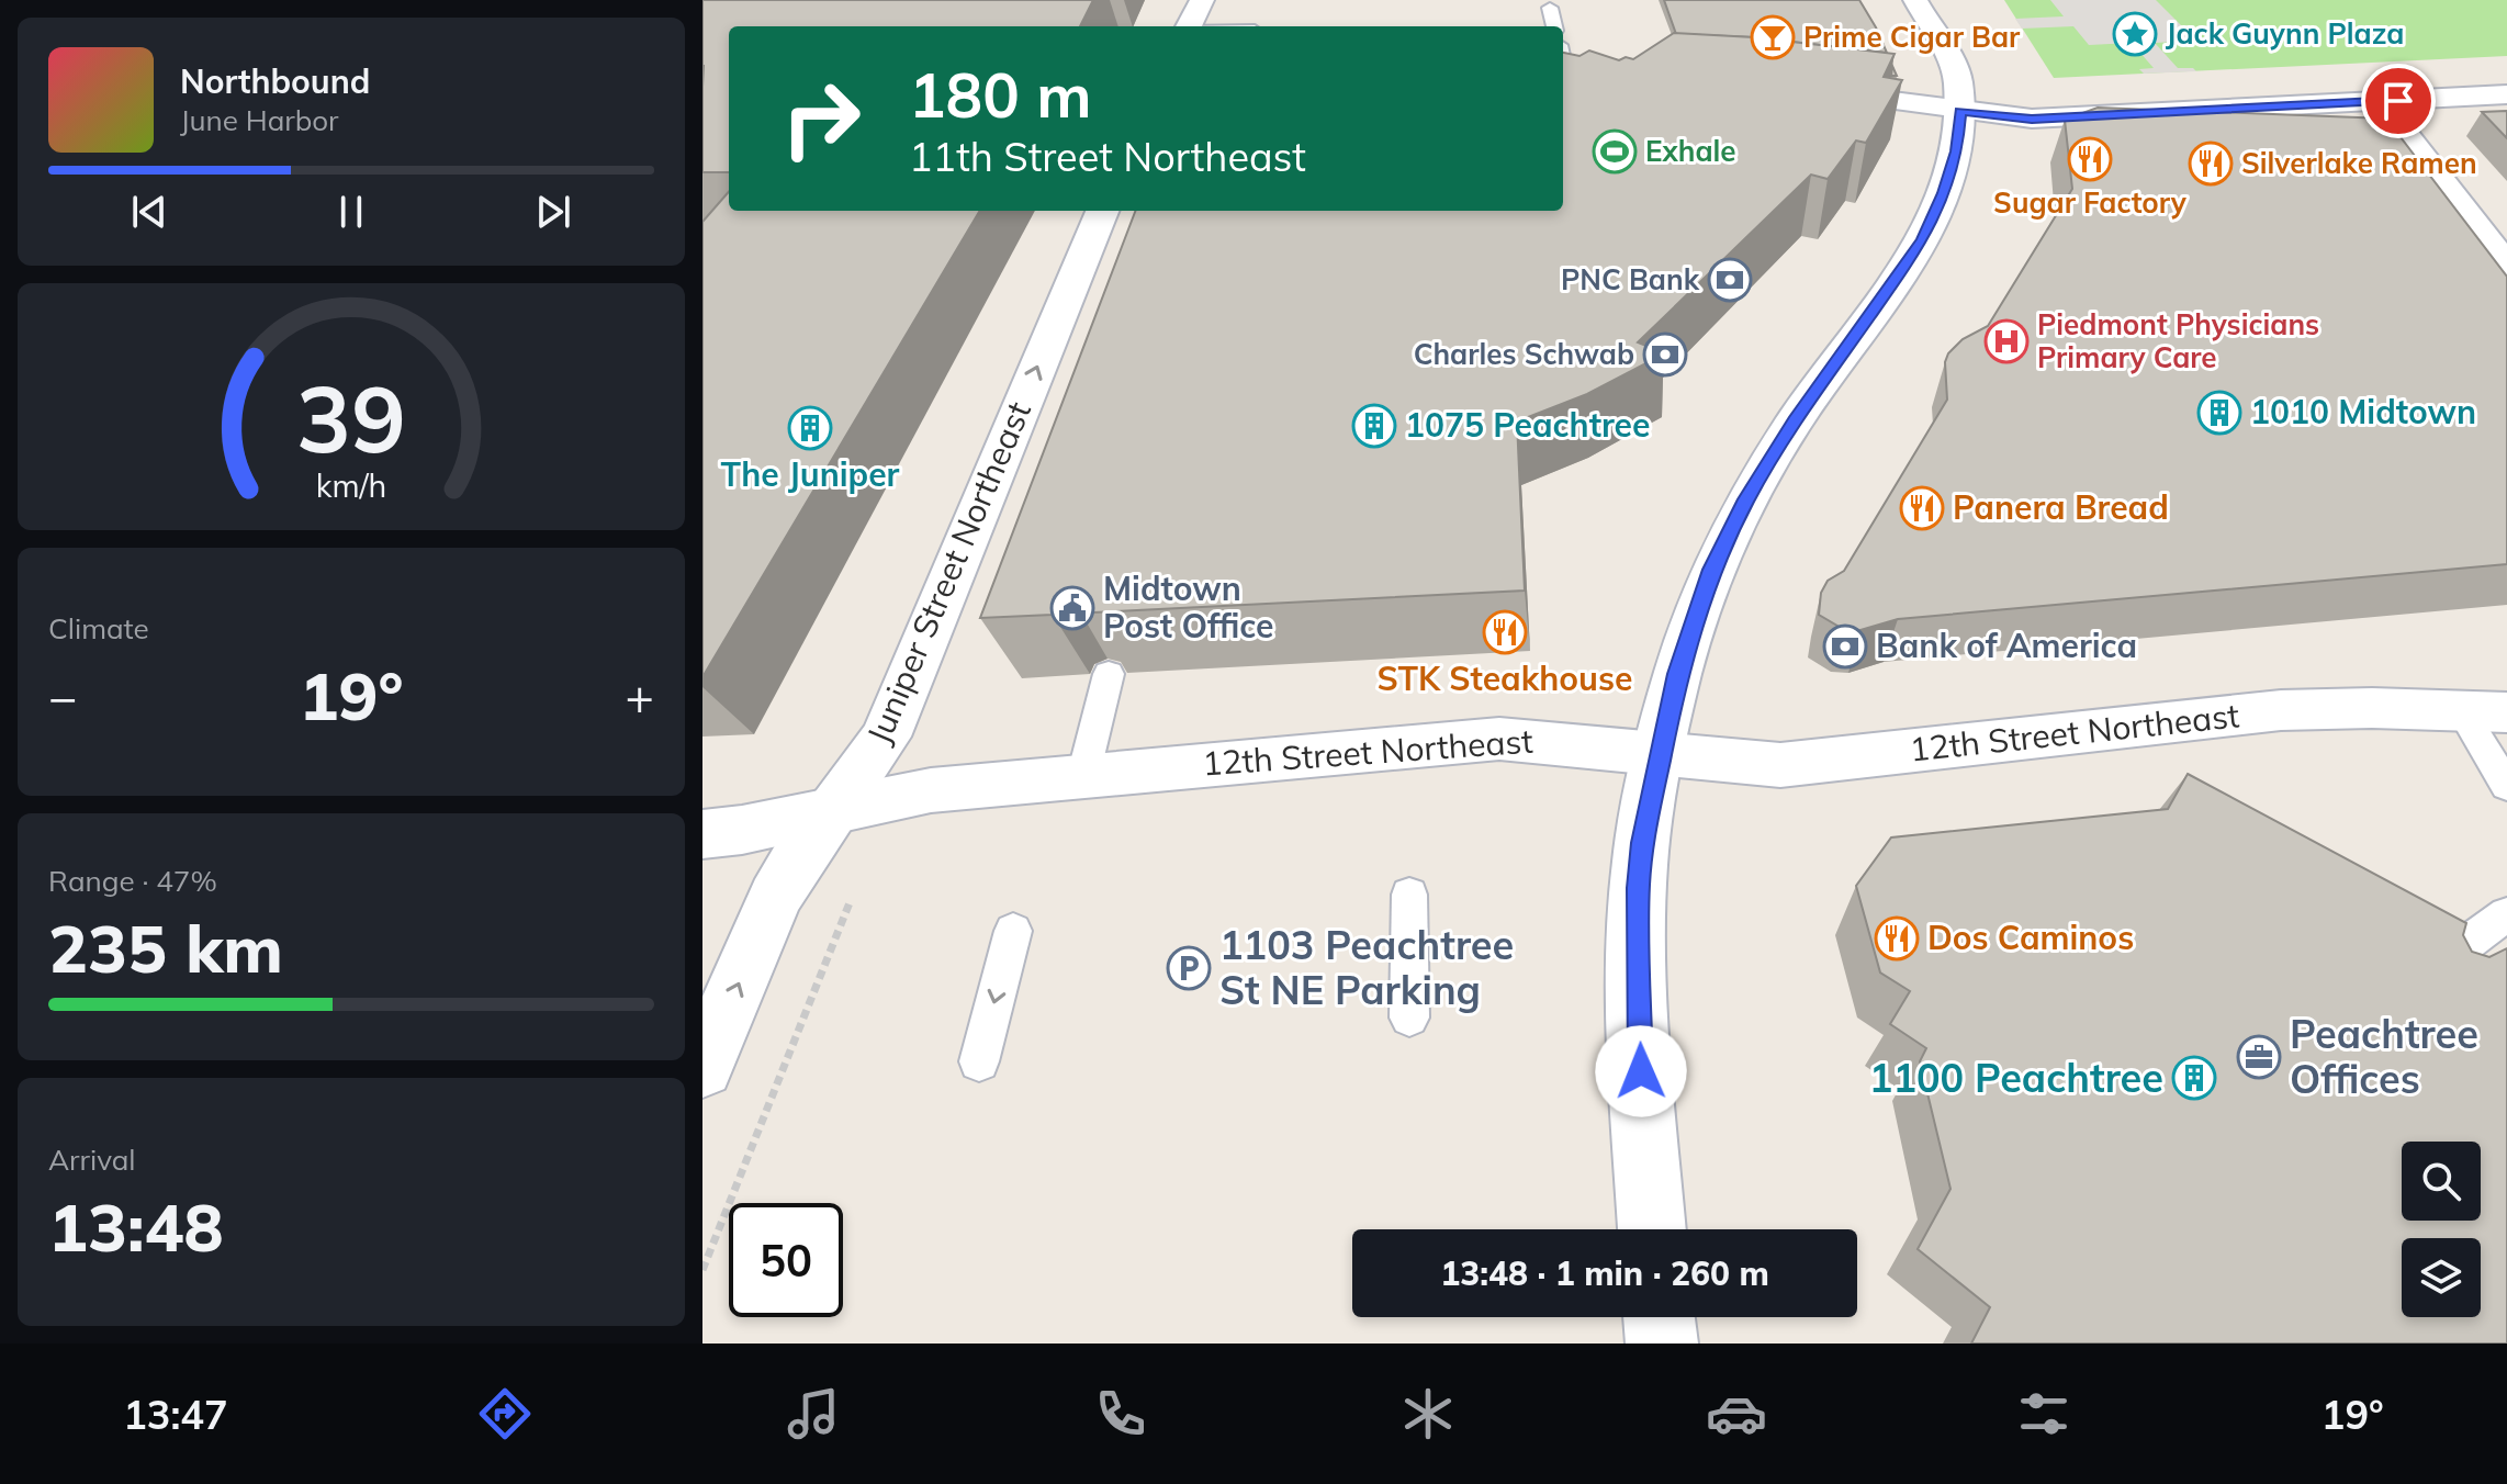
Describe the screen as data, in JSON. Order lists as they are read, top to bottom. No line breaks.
{"streets":{"main road":["Juniper Street Northeast","12th Street Northeast"]},"crossings":[["Juniper Street Northeast","12th Street Northeast"]],"one_way":["Juniper Street Northeast"],"places":{"place":["Jack Guynn Plaza"],"bar":["Prime Cigar Bar"],"sports":["Exhale"],"restaurant":["Sugar Factory","Silverlake Ramen","Panera Bread","STK Steakhouse","Dos Caminos"],"bank":["PNC Bank","Charles Schwab","Bank of America"],"hospital":["Piedmont Physicians Primary Care"],"building":["1010 Midtown","1075 Peachtree","The Juniper","1100 Peachtree"],"public building":["Midtown Post Office"],"parking":["1103 Peachtree St NE Parking"],"office":["Peachtree Offices"]},"page":{"turn":["180 m","11th Street Northeast"],"song":["Northbound","June Harbor"],"tile":["Climate",["Range · 47%","235 km"],["Arrival","13:48"]],"heat":["−","19°","+"],"limit":"50","trip":"13:48 · 1 min · 260 m","tabs":["13:47","19°"],"gauge":["39","km/h"]}}
